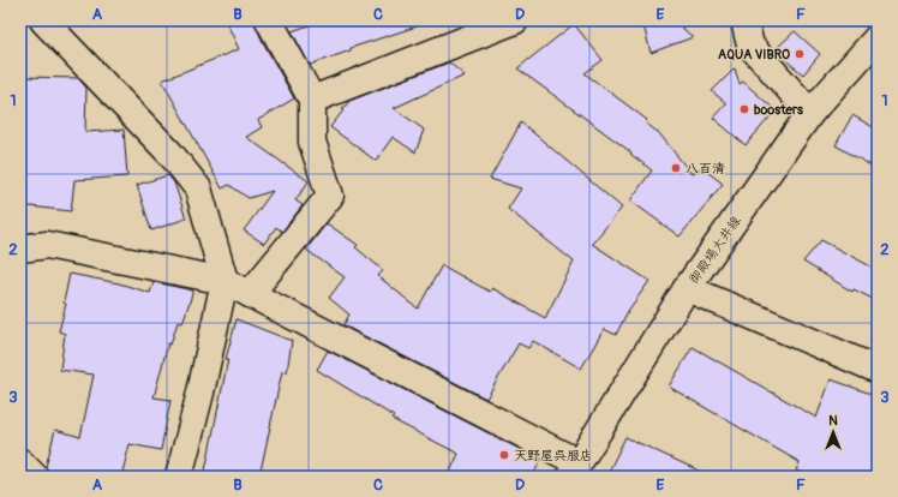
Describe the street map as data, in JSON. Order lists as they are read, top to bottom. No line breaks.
{"streets":{"street":["御殿場大井線"]},"places":["AQUA VIBRO","boosters","八百清","天野屋呉服店"],"north":"top","grid":{"columns":["A","B","C","D","E","F"],"rows":["1","2","3"]}}
